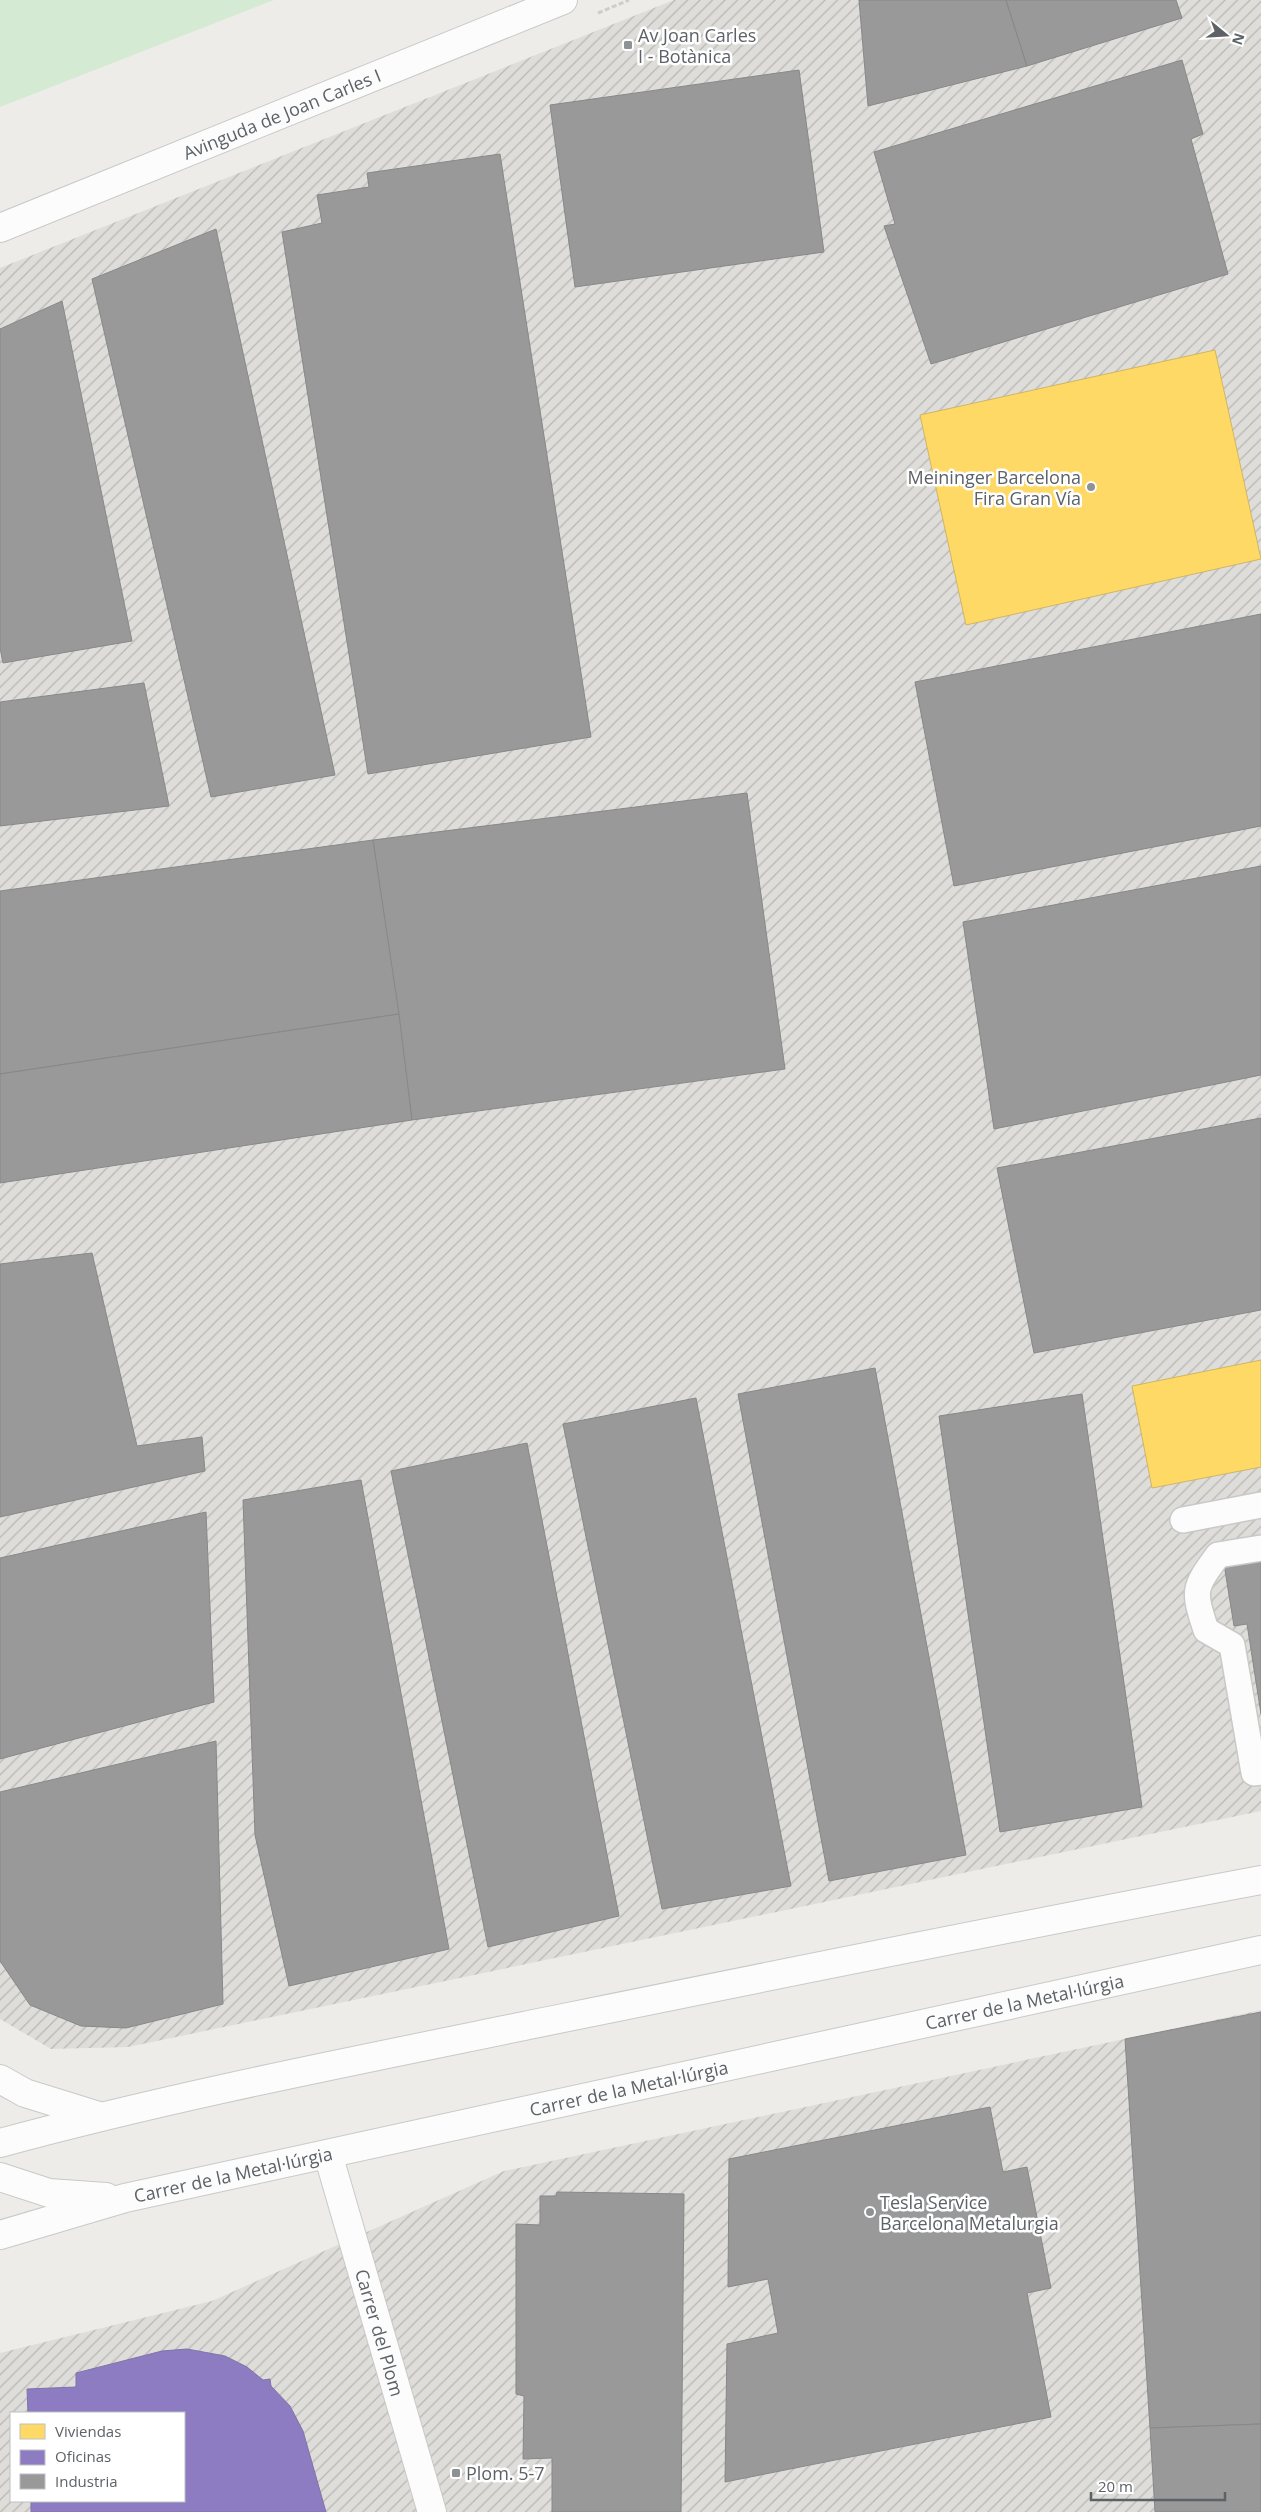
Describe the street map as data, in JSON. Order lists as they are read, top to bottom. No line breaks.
{"streets":{"street":["Avinguda de Joan Carles I","Carrer de la Metal·lúrgia","Carrer del Plom"]},"crossings":[["Carrer de la Metal·lúrgia","Carrer del Plom"]],"places":{"transit":["Av Joan Carles I - Botànica","Plom. 5-7"],"other":["Meininger Barcelona Fira Gran Vía","Tesla Service Barcelona Metalurgia"]},"legend":["Viviendas","Oficinas","Industria"],"scale_bar":"20 m","north":"right"}
